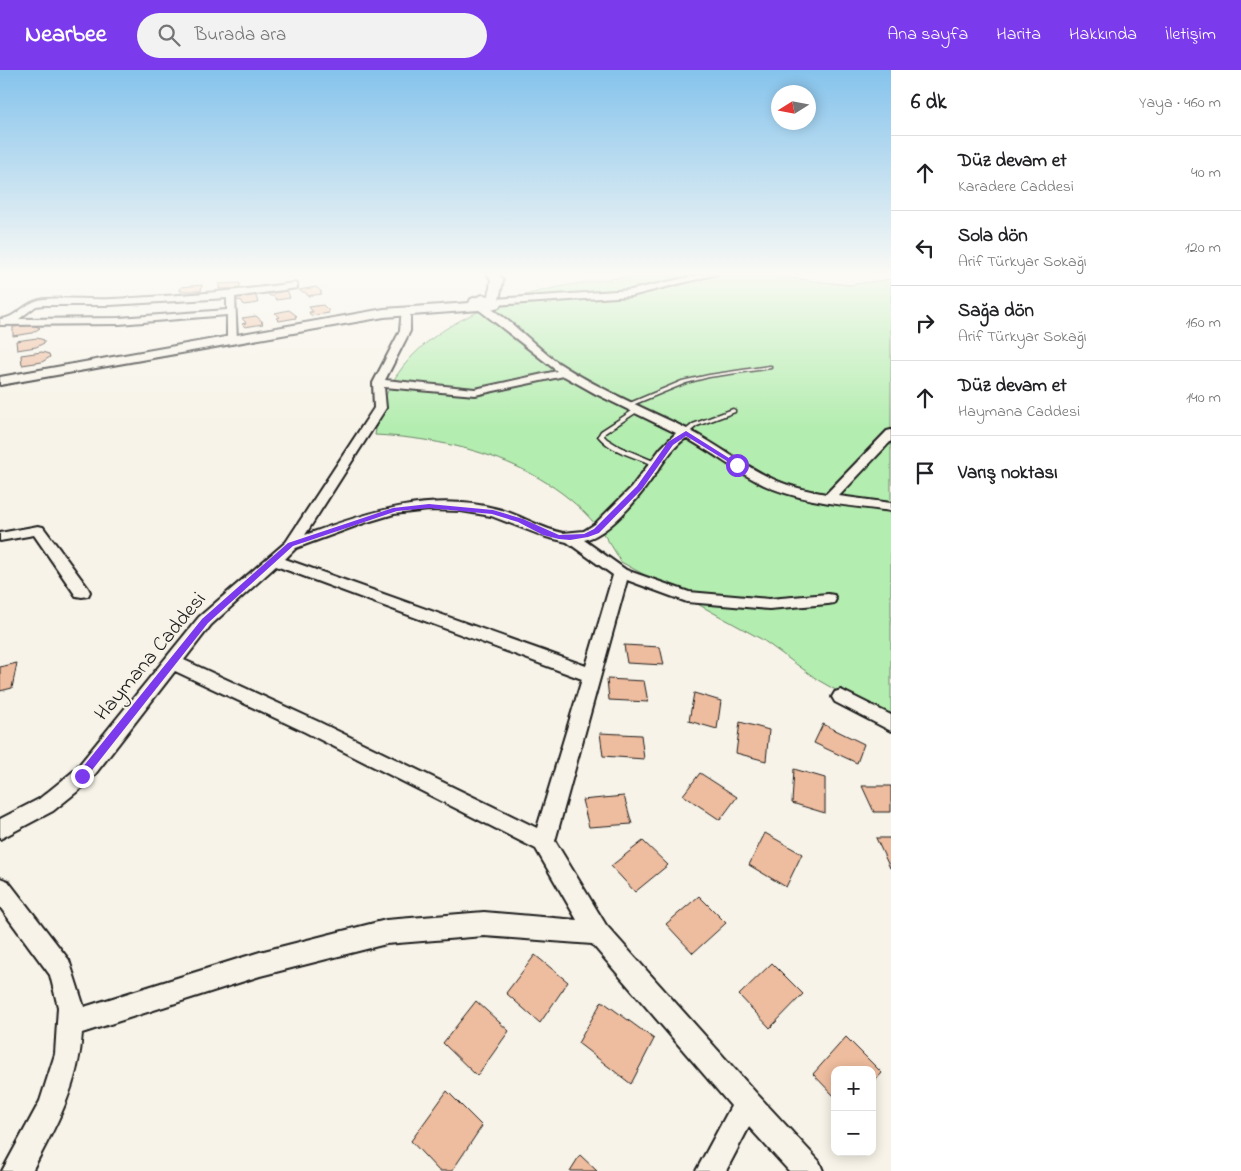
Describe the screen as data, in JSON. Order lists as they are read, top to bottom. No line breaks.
{"streets":{"street":["Haymana Caddesi"]},"north":"left","page":{"header":"Nearbee","search":"Burada ara","nav":["Ana sayfa","Harita","Hakkında","İletişim"],"heading":["6 dk","Yaya · 460 m"],"list":[["Düz devam et","Karadere Caddesi","40 m"],["Sola dön","Arif Türkyar Sokağı","120 m"],["Sağa dön","Arif Türkyar Sokağı","160 m"],["Düz devam et","Haymana Caddesi","140 m"],"Varış noktası"],"map_buttons":["+","−"]}}
